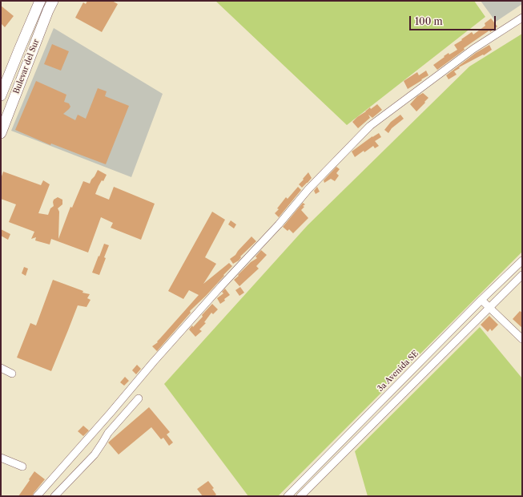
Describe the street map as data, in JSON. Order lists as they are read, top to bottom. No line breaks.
{"streets":{"highway":["Bulevar del Sur"],"street":["3a Avenida SE"]},"scale_bar":"100 m"}
